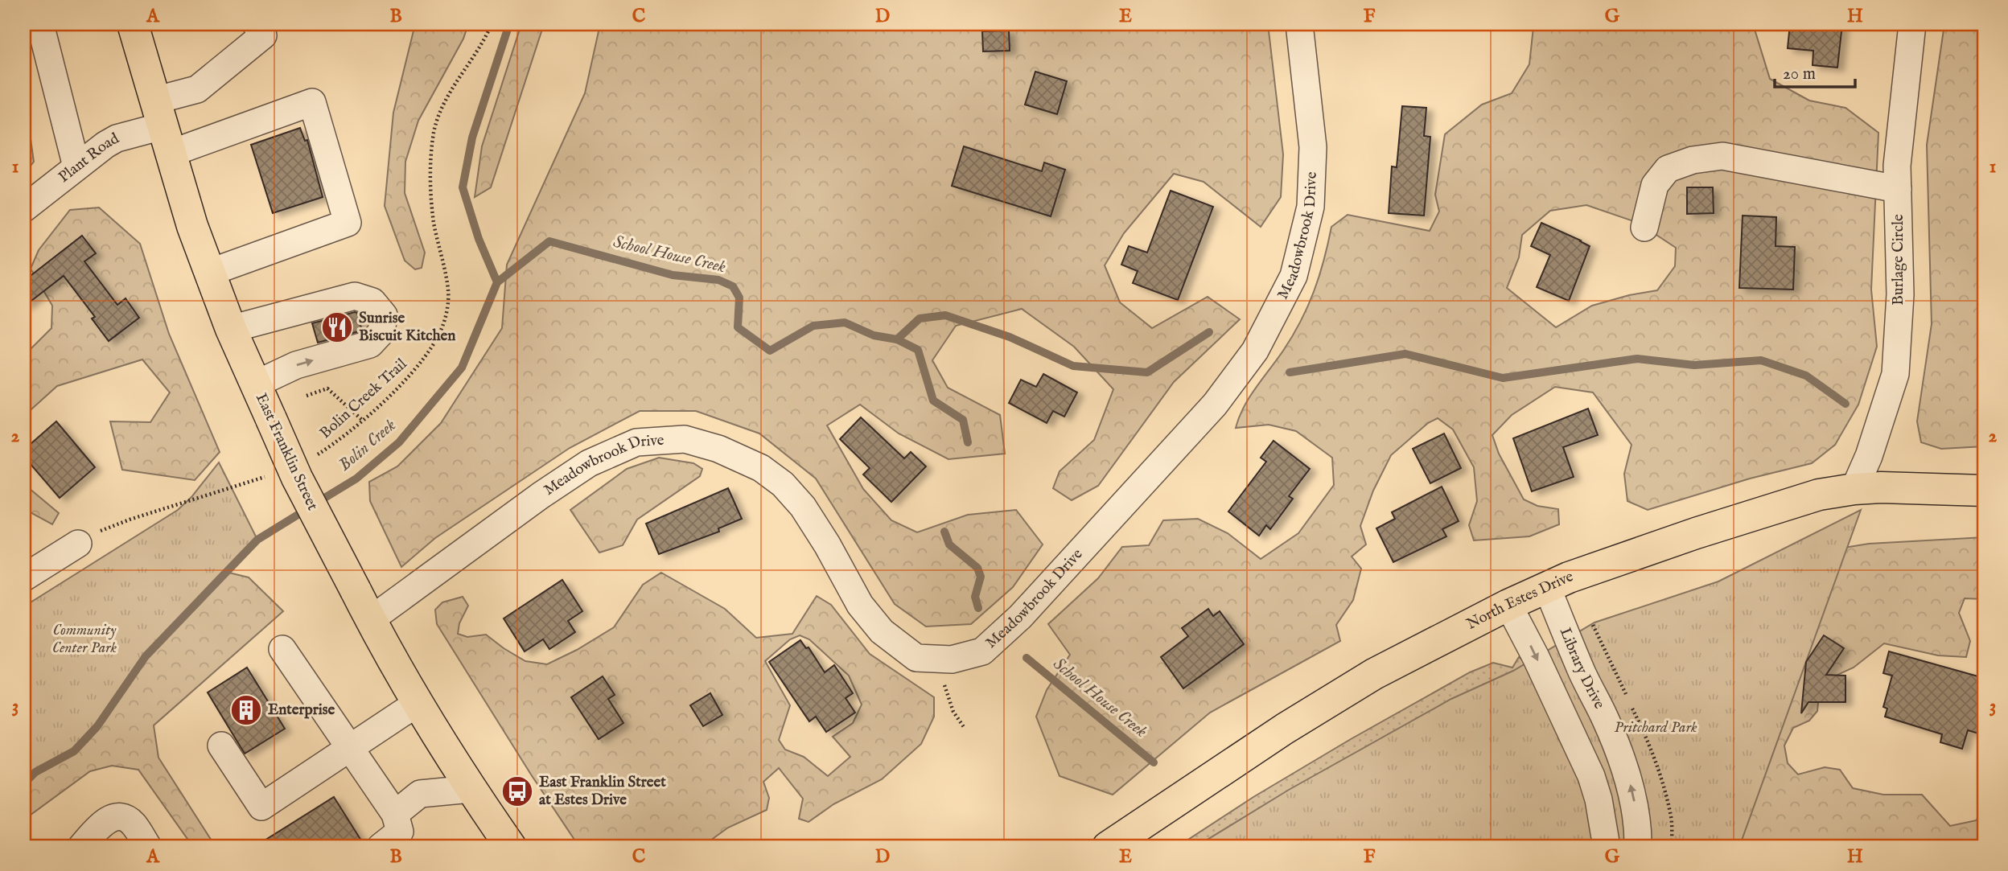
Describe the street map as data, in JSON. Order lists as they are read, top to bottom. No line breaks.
{"streets":{"main road":["East Franklin Street","North Estes Drive"],"street":["Plant Road","Meadowbrook Drive","Burlage Circle","Library Drive"],"path":["Bolin Creek Trail"]},"crossings":[["Plant Road","East Franklin Street"],["Meadowbrook Drive","East Franklin Street"],["Burlage Circle","North Estes Drive"],["North Estes Drive","Library Drive"]],"water":["School House Creek","Bolin Creek"],"parks":["Community Center Park","Pritchard Park"],"places":{"restaurant":["Sunrise Biscuit Kitchen"],"building":["Enterprise"],"bus stop":["East Franklin Street at Estes Drive"]},"scale_bar":"20 m","grid":{"columns":["A","B","C","D","E","F","G","H"],"rows":["1","2","3"]}}
